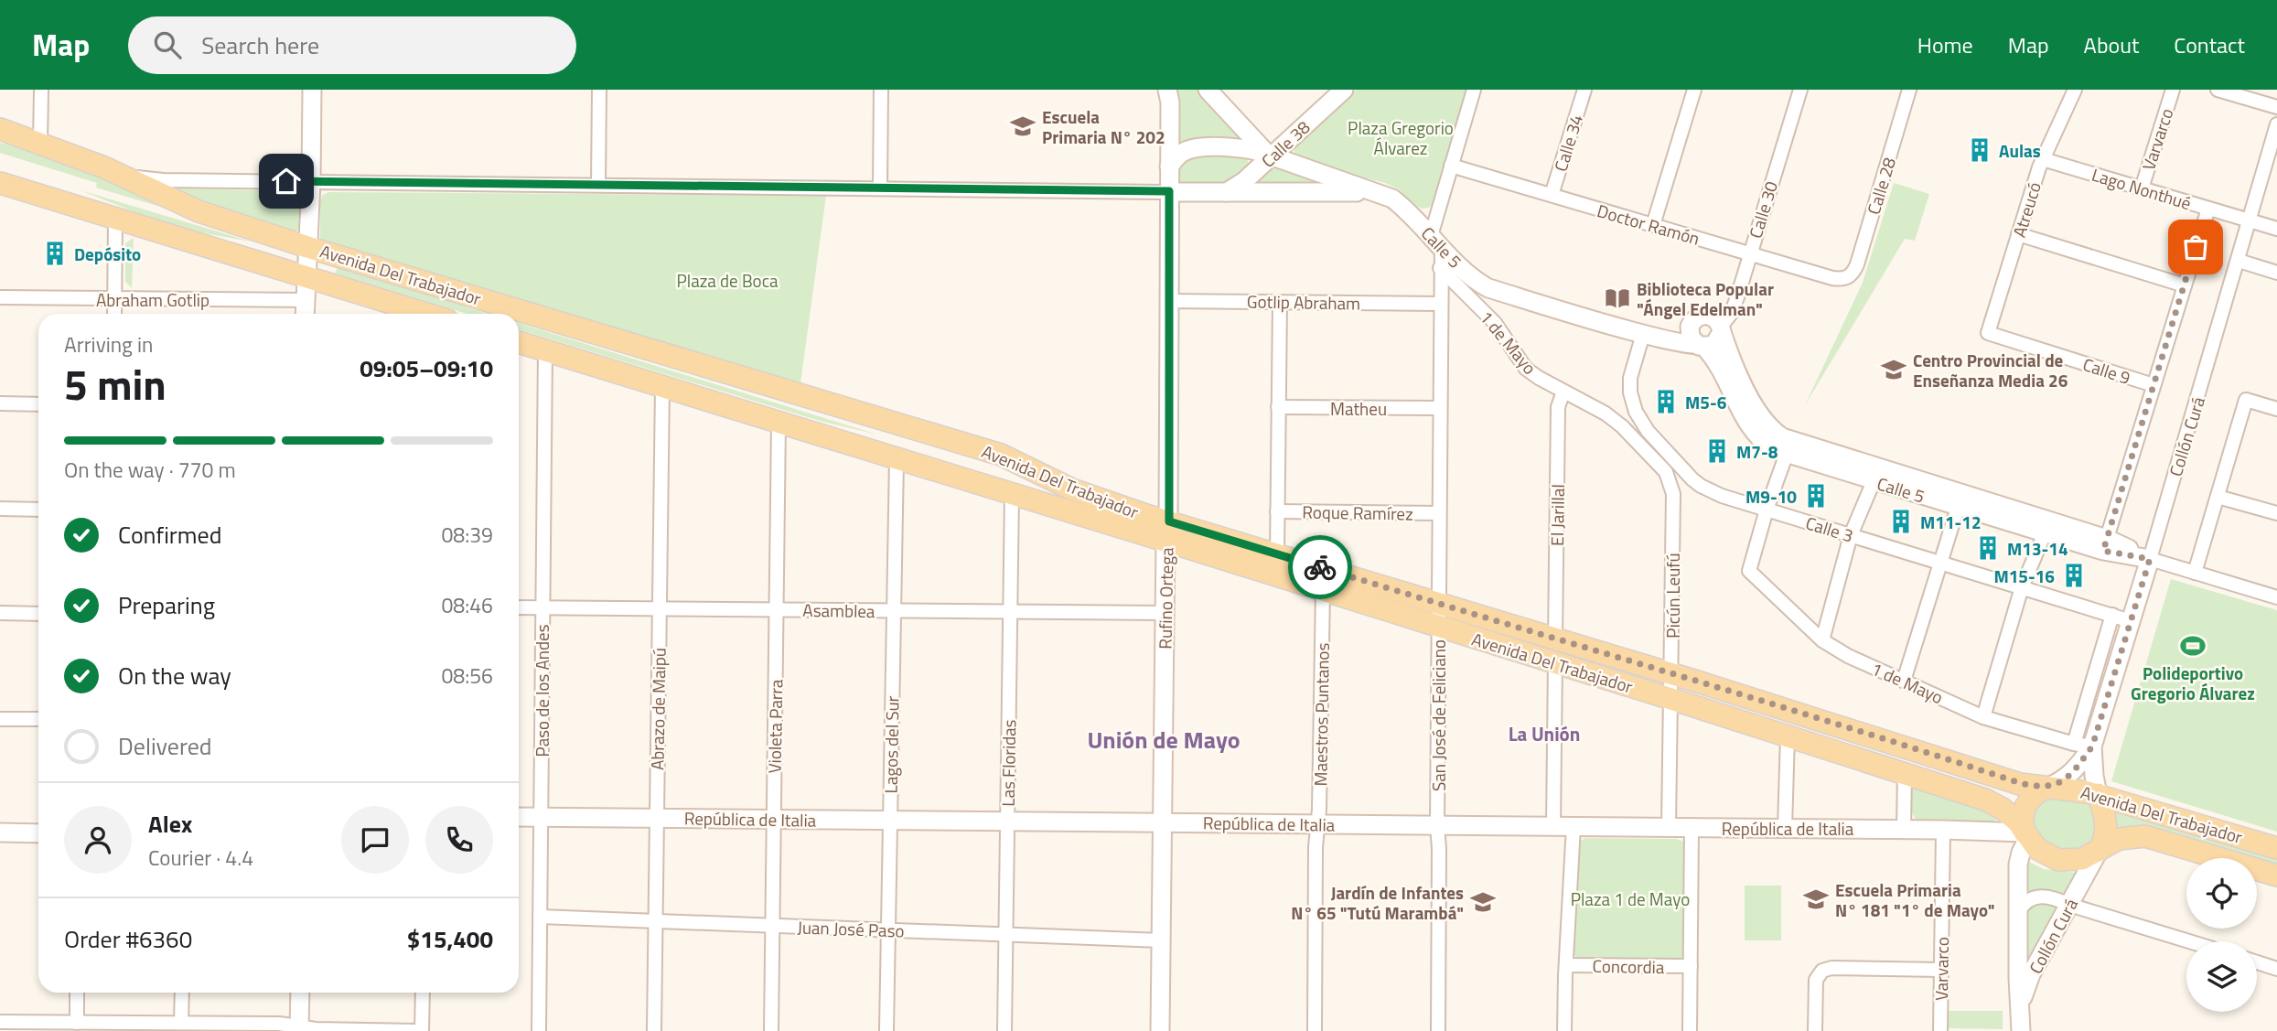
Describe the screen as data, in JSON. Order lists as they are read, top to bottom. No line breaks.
{"streets":{"main road":["Avenida Del Trabajador","Collón Curá"],"street":["Varvarco","Calle 34","Calle 38","Calle 28","Lago Nonthué","Calle 30","Atreucó","Doctor Ramón","Calle 5","Abraham Gotlip","Gotlip Abraham","1 de Mayo","Calle 9","Matheu","Roque Ramírez","El Jarillal","Calle 3","Picún Leufú","Rufino Ortega","Asamblea","Paso de los Andes","Abrazo de Maipú","Maestros Puntanos","San José de Feliciano","Violeta Parra","Lagos del Sur","Las Floridas","República de Italia","Juan José Paso","Concordia"]},"crossings":[["Varvarco","Lago Nonthué"],["Varvarco","República de Italia"],["Calle 34","Doctor Ramón"],["Calle 38","Calle 5"],["Calle 28","Doctor Ramón"],["Lago Nonthué","Atreucó"],["Lago Nonthué","Collón Curá"],["Calle 30","Doctor Ramón"],["Calle 30","Calle 5"],["Atreucó","Calle 9"],["Doctor Ramón","San José de Feliciano"],["Calle 5","Collón Curá"],["Calle 5","Calle 3"],["Calle 5","Rufino Ortega"],["Calle 5","San José de Feliciano"],["Avenida Del Trabajador","Collón Curá"],["Avenida Del Trabajador","El Jarillal"],["Avenida Del Trabajador","Picún Leufú"],["Avenida Del Trabajador","Rufino Ortega"],["Avenida Del Trabajador","Paso de los Andes"],["Avenida Del Trabajador","Abrazo de Maipú"],["Avenida Del Trabajador","Maestros Puntanos"],["Avenida Del Trabajador","San José de Feliciano"],["Avenida Del Trabajador","Violeta Parra"],["Avenida Del Trabajador","Lagos del Sur"],["Avenida Del Trabajador","Las Floridas"],["Avenida Del Trabajador","República de Italia"],["Gotlip Abraham","Rufino Ortega"],["Gotlip Abraham","San José de Feliciano"],["1 de Mayo","Collón Curá"],["1 de Mayo","El Jarillal"],["1 de Mayo","Calle 3"],["1 de Mayo","Picún Leufú"],["1 de Mayo","San José de Feliciano"],["Matheu","San José de Feliciano"],["Collón Curá","Calle 3"],["Collón Curá","República de Italia"],["Roque Ramírez","San José de Feliciano"],["Picún Leufú","República de Italia"],["Rufino Ortega","Asamblea"],["Rufino Ortega","República de Italia"],["Rufino Ortega","Juan José Paso"],["Asamblea","Paso de los Andes"],["Asamblea","Abrazo de Maipú"],["Asamblea","Violeta Parra"],["Asamblea","Lagos del Sur"],["Asamblea","Las Floridas"],["Paso de los Andes","República de Italia"],["Paso de los Andes","Juan José Paso"],["Abrazo de Maipú","República de Italia"],["Abrazo de Maipú","Juan José Paso"],["Maestros Puntanos","República de Italia"],["San José de Feliciano","República de Italia"],["Violeta Parra","República de Italia"],["Violeta Parra","Juan José Paso"],["Lagos del Sur","República de Italia"],["Lagos del Sur","Juan José Paso"],["Las Floridas","República de Italia"],["Las Floridas","Juan José Paso"]],"districts":["La Unión","Unión de Mayo"],"parks":["Plaza Gregorio Álvarez","Plaza de Boca","Plaza 1 de Mayo"],"places":{"school or university":["Escuela Primaria N° 202","Centro Provincial de Enseñanza Media 26","Escuela Primaria N° 181 \"1° de Mayo\"","Jardín de Infantes N° 65 \"Tutú Marambá\""],"building":["Aulas","Depósito","M5-6","M7-8","M9-10","M11-12","M13-14","M15-16"],"library":["Biblioteca Popular \"Ángel Edelman\""],"sports":["Polideportivo Gregorio Álvarez"]},"page":{"header":"Map","search":"Search here","nav":["Home","Map","About","Contact"],"heading":["5 min","Arriving in","09:05–09:10"],"panel":["Alex","Courier · 4.4","Order #6360","$15,400"],"bar":"On the way · 770 m","list":[["Confirmed","08:39"],["Preparing","08:46"],["On the way","08:56"],"Delivered"]}}
